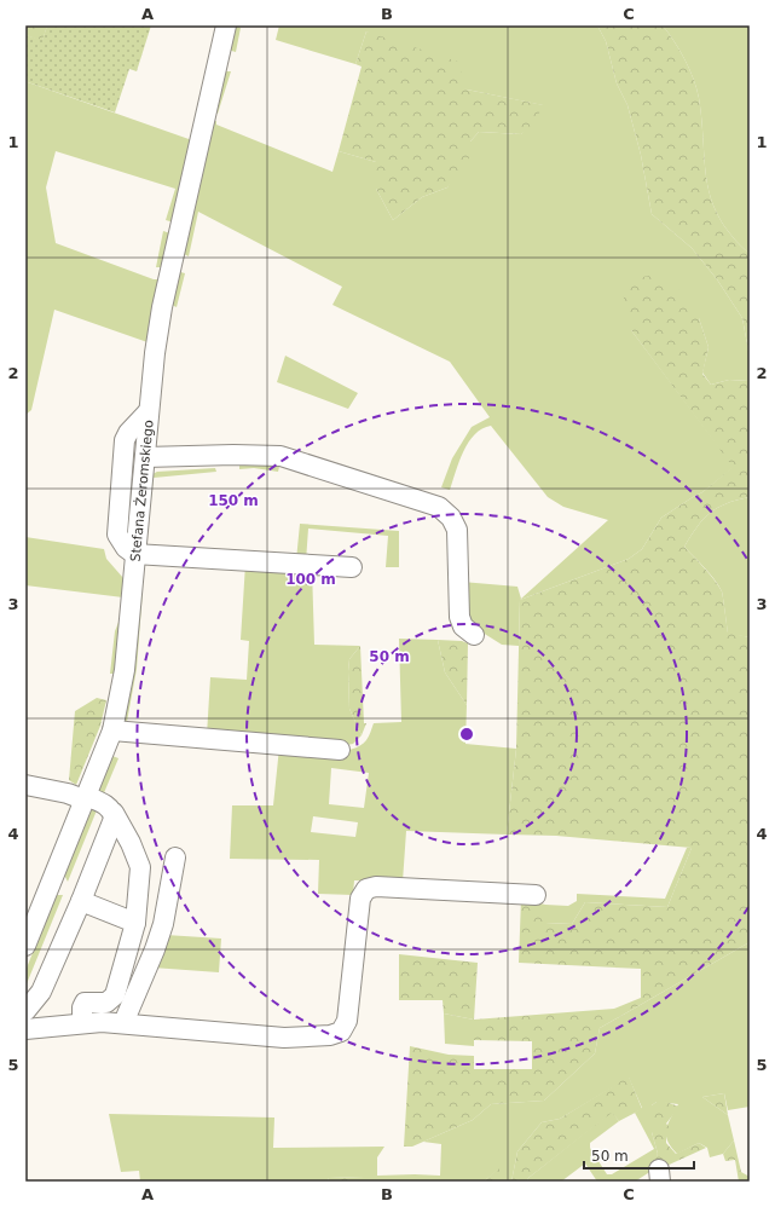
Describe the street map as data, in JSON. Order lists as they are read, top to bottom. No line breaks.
{"streets":{"street":["Stefana Żeromskiego"]},"scale_bar":"50 m","grid":{"columns":["A","B","C"],"rows":["1","2","3","4","5"]},"rings":["150 m","100 m","50 m"]}
